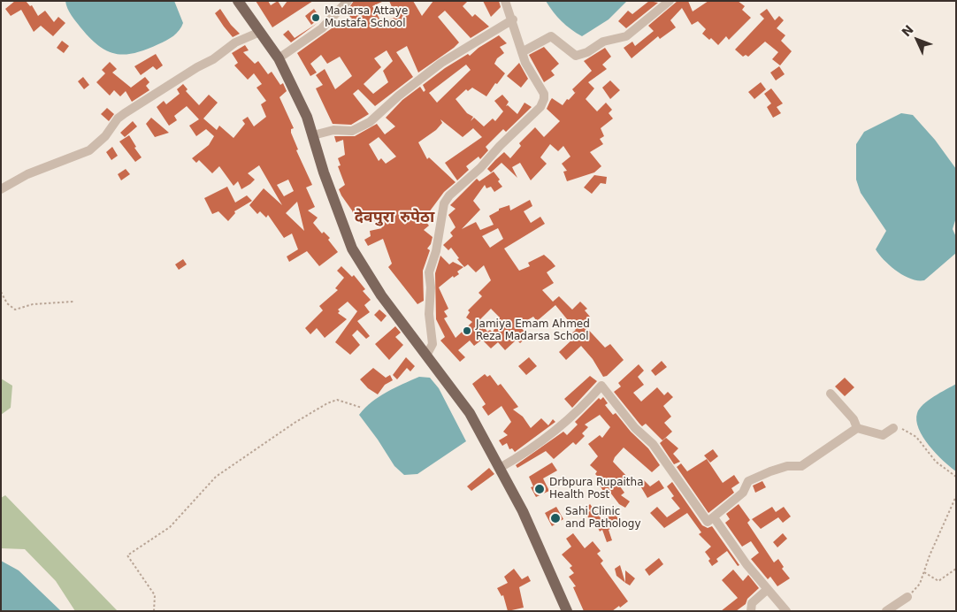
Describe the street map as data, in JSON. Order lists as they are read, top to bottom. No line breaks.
{"districts":["देवपुरा रुपेठा"],"places":["Madarsa Attaye Mustafa School","Jamiya Emam Ahmed Reza Madarsa School","Drbpura Rupaitha Health Post","Sahi Clinic and Pathology"],"north":"top left"}
